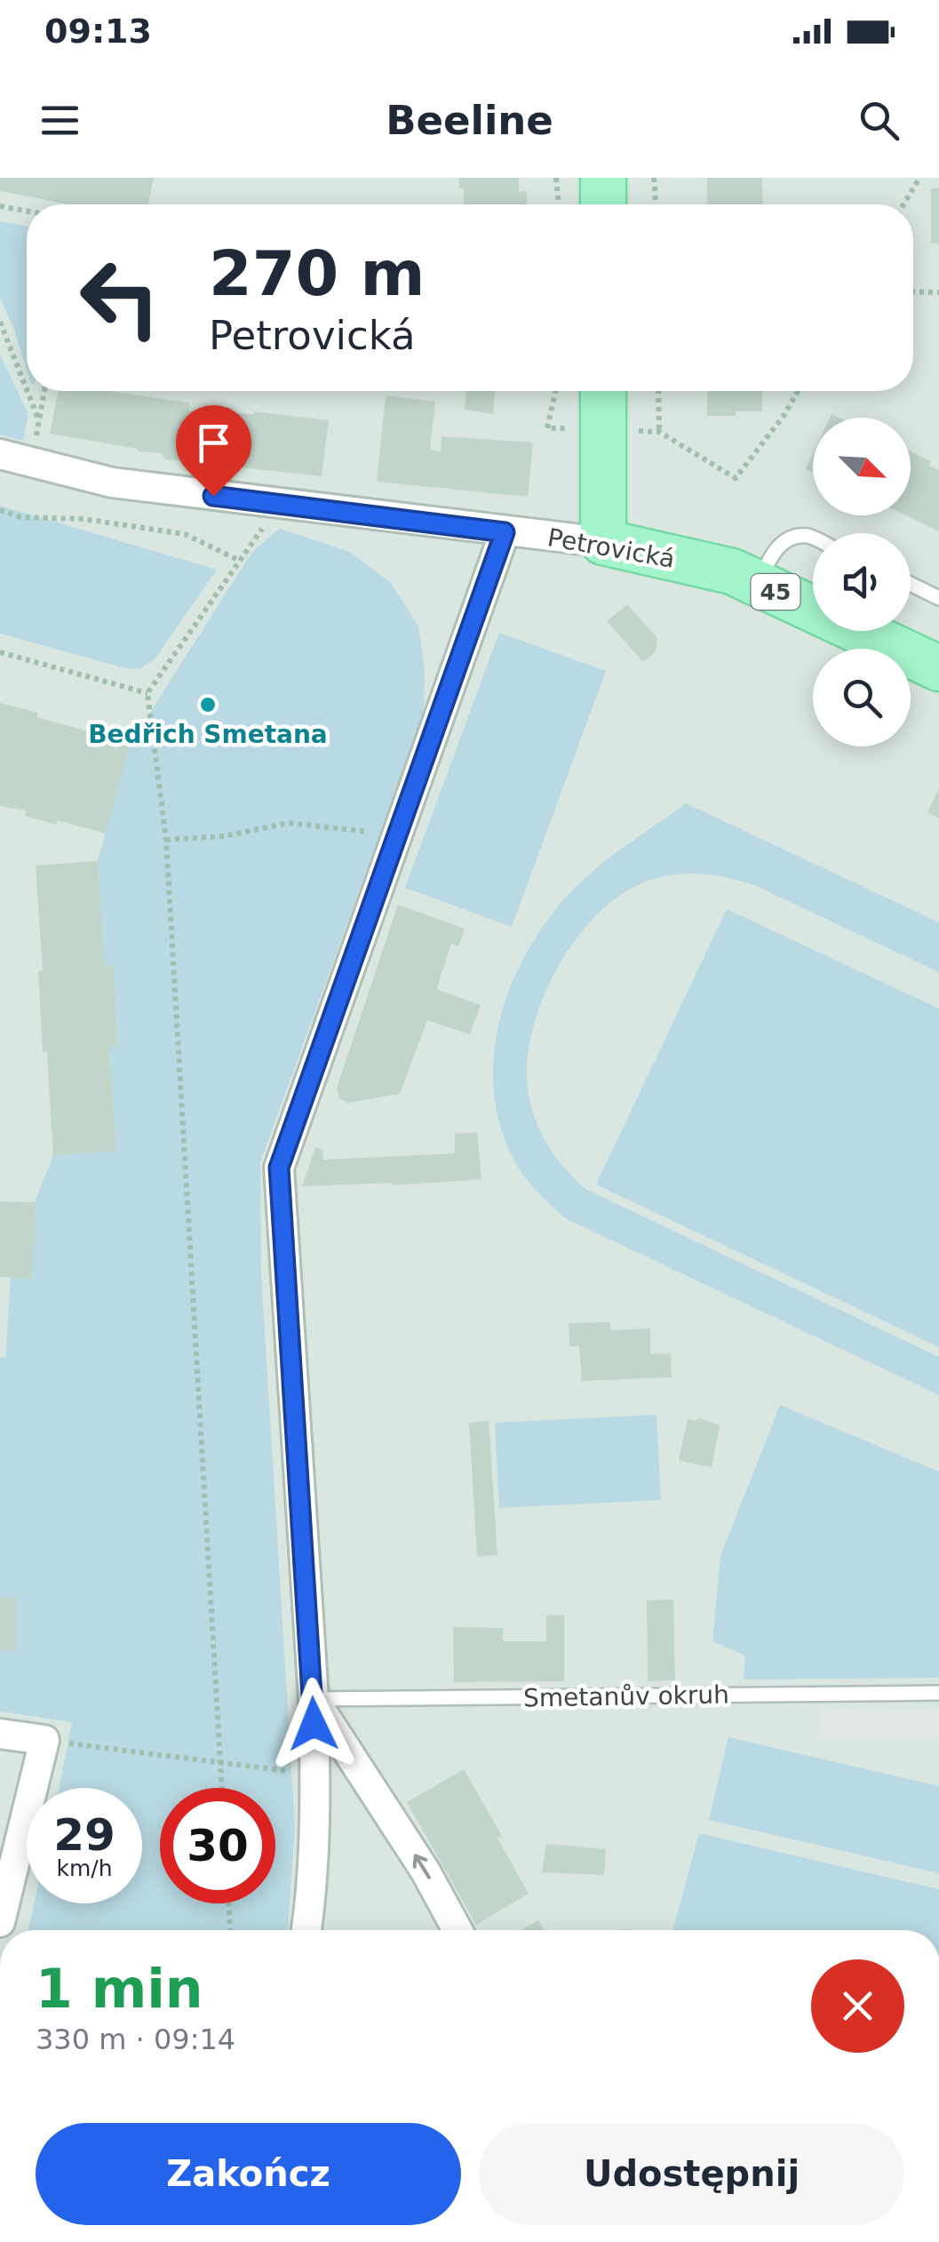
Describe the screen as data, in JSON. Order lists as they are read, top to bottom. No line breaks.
{"streets":{"main road":["Petrovická","45"],"lane":["Smetanův okruh"]},"places":["Bedřich Smetana"],"north":"bottom right","page":{"status":"09:13","header":"Beeline","turn":["270 m","Petrovická"],"speed":"29 km/h","limit":"30","heading":["1 min","330 m · 09:14"],"buttons":["Zakończ","Udostępnij"]}}
